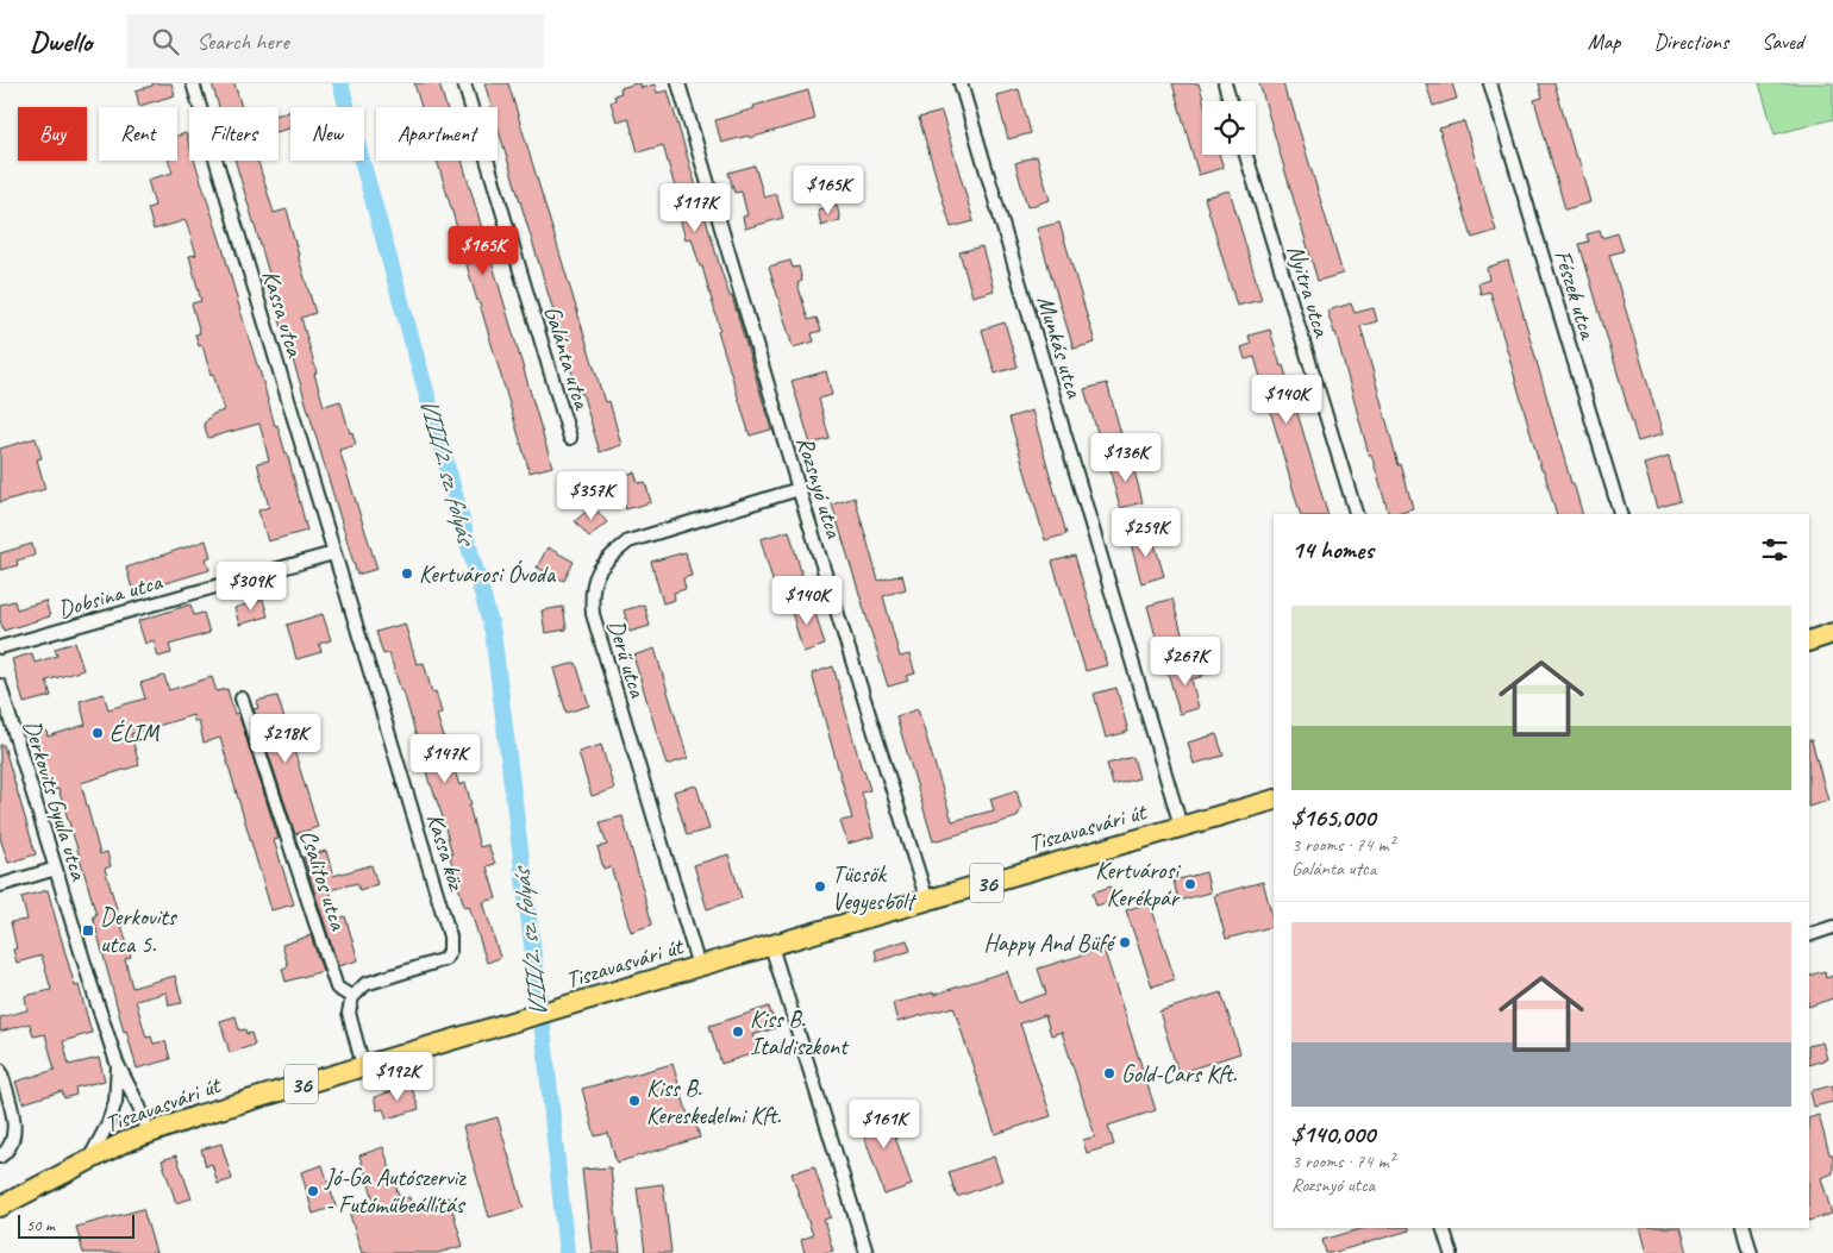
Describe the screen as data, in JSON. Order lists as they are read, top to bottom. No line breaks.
{"streets":{"main road":["Tiszavasvári út","36"],"street":["Nyitra utca","Fészek utca","Kassa utca","Munkás utca","Galánta utca","Rozsnyó utca","Dobsina utca","Derű utca","Derkovits Gyula utca","Kassa köz","Csalitos utca"]},"crossings":[["Kassa utca","Dobsina utca"],["Kassa utca","Kassa köz"],["Munkás utca","Tiszavasvári út"],["Rozsnyó utca","Derű utca"],["Rozsnyó utca","Tiszavasvári út"],["Dobsina utca","Kassa köz"],["Derű utca","Tiszavasvári út"],["Derkovits Gyula utca","Tiszavasvári út"],["Kassa köz","Csalitos utca"]],"water":["VIII/2. sz. folyás"],"places":{"other":["Kertvárosi Óvoda","ÉLIM","Kertvárosi Kerékpár","Tücsök Vegyesbolt","Happy And Büfé","Kiss B. Italdiszkont","Gold-Cars Kft.","Kiss B. Kereskedelmi Kft.","Jó-Ga Autószerviz - Futóműbeállítás"],"transit":["Derkovits utca 5."]},"scale_bar":"50 m","page":{"header":"Dwello","search":"Search here","nav":["Map","Directions","Saved"],"chip":["Buy","Rent","Filters","New","Apartment"],"price":["$165K","$117K","$165K","$140K","$136K","$357K","$259K","$309K","$140K","$267K","$218K","$147K","$192K","$161K"],"heading":"14 homes","list":[{"name":"$165,000","note":"3 rooms · 74 m² · Galánta utca"},{"name":"$140,000","note":"3 rooms · 74 m² · Rozsnyó utca"}],"scale":"50 m"}}
